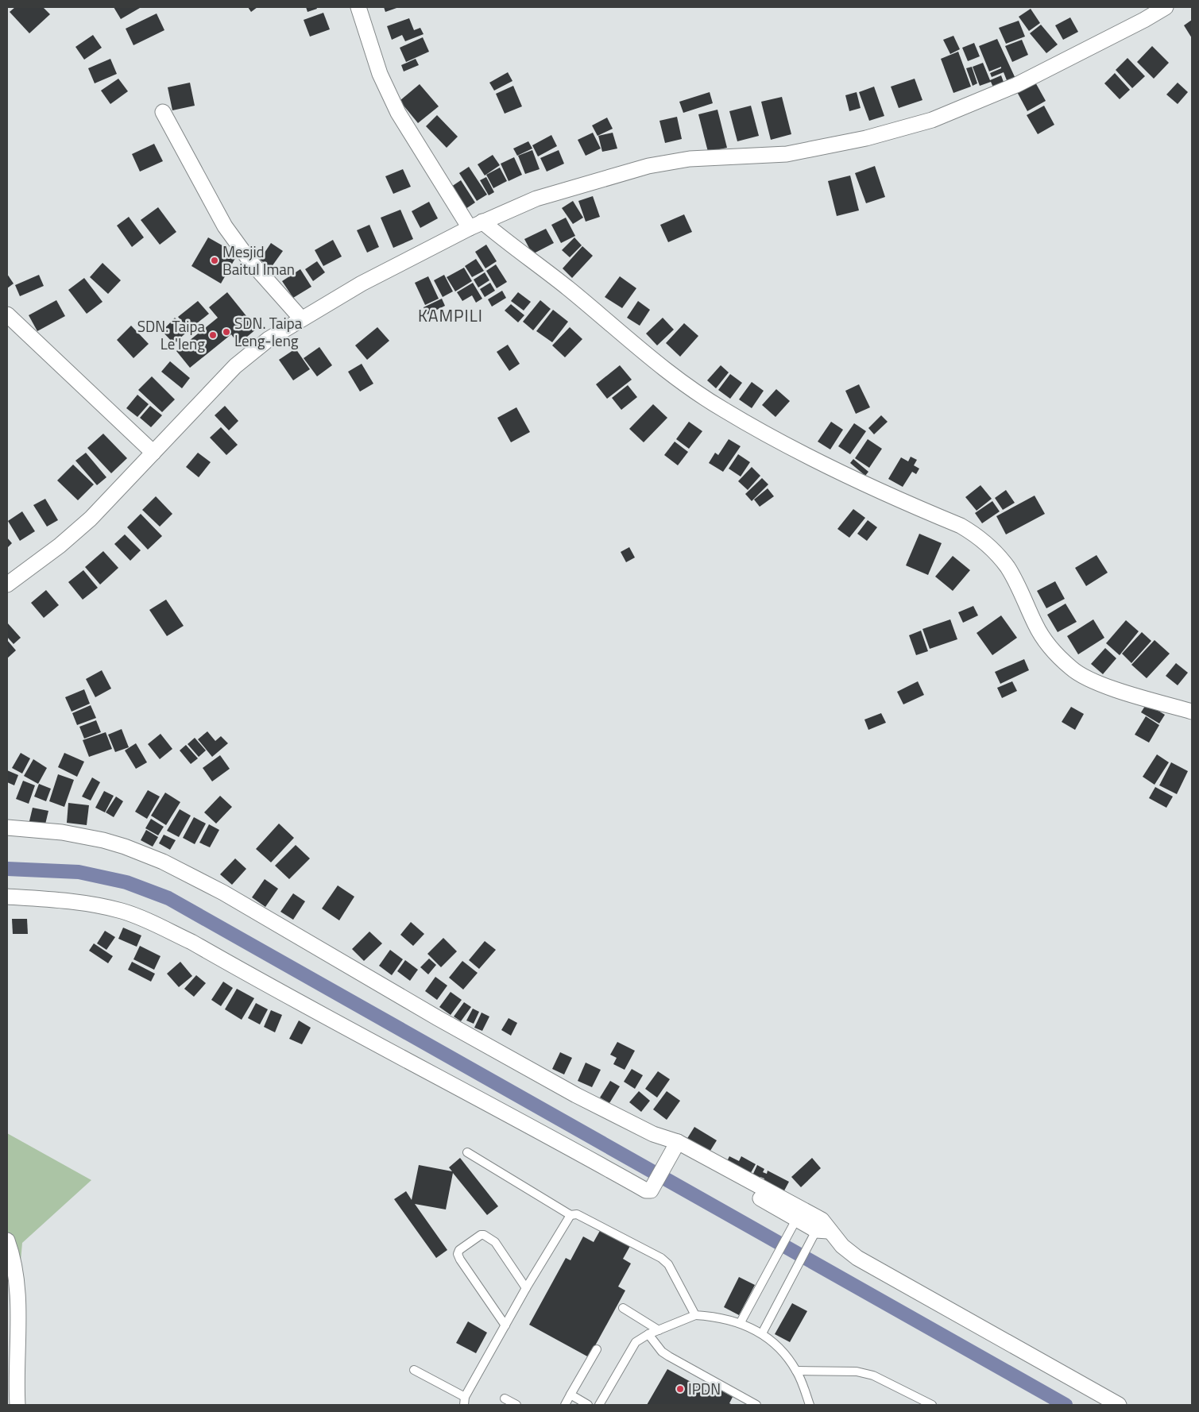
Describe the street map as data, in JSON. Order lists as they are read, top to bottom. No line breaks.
{"districts":["KAMPILI"],"places":["Mesjid Baitul Iman","SDN. Taipa Leng-leng","SDN. Taipa Le'leng","IPDN"]}
